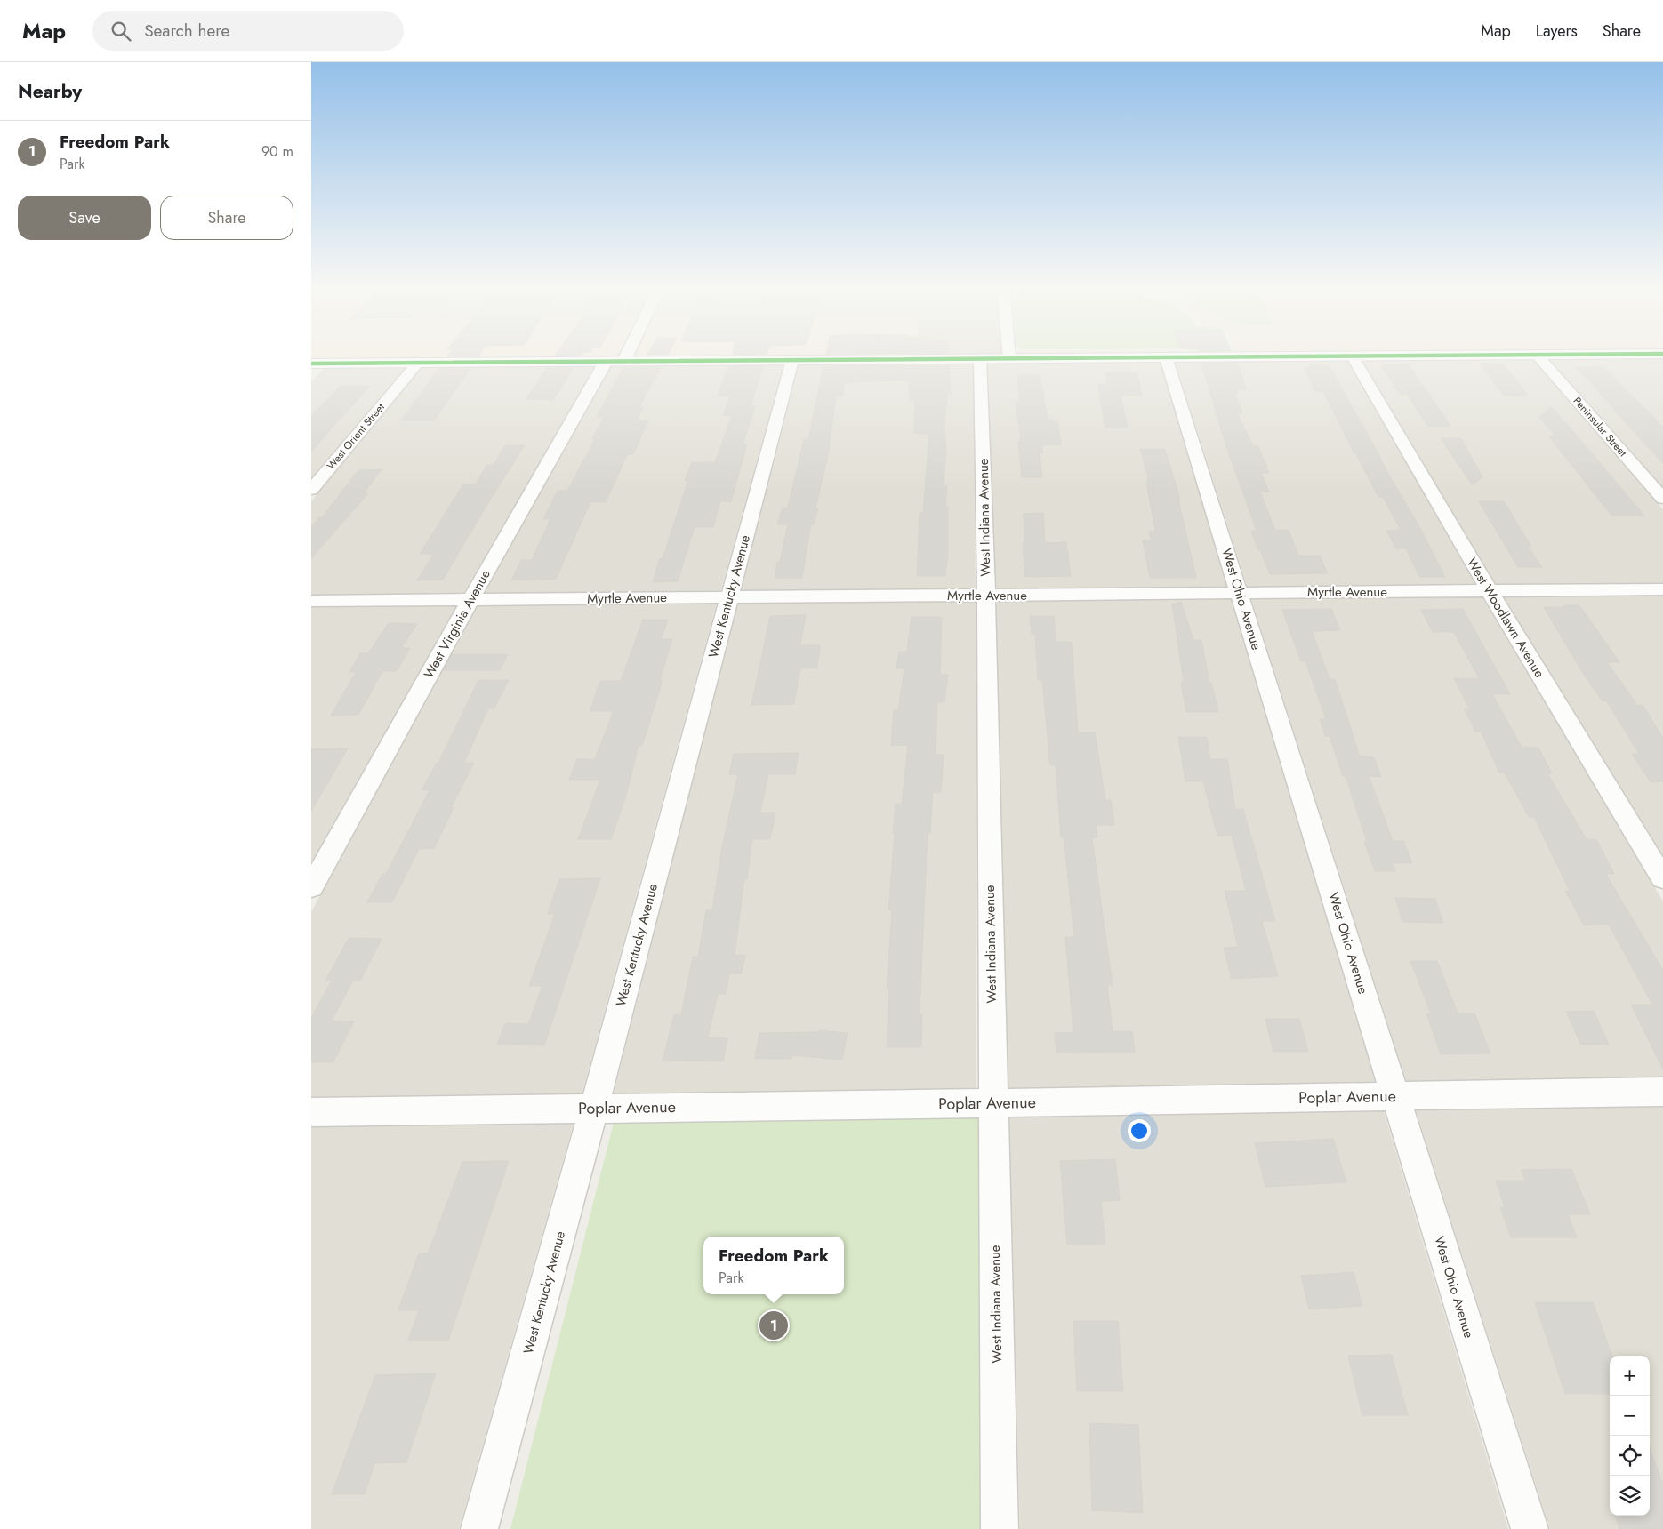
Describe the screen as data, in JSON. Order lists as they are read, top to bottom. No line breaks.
{"streets":{"street":["Peninsular Street","West Orient Street","West Indiana Avenue","Myrtle Avenue","West Kentucky Avenue","West Ohio Avenue","West Woodlawn Avenue","West Virginia Avenue","Poplar Avenue"]},"crossings":[["West Indiana Avenue","Myrtle Avenue"],["West Indiana Avenue","Poplar Avenue"],["Myrtle Avenue","West Kentucky Avenue"],["Myrtle Avenue","West Ohio Avenue"],["Myrtle Avenue","West Woodlawn Avenue"],["Myrtle Avenue","West Virginia Avenue"],["West Kentucky Avenue","Poplar Avenue"],["West Ohio Avenue","Poplar Avenue"]],"page":{"header":"Map","search":"Search here","nav":["Map","Layers","Share"],"heading":"Nearby","list":[{"mark":"1","name":"Freedom Park","note":"Park","value":"90 m"}],"buttons":["Save","Share"],"popup":["Freedom Park","Park"],"pins":"1","map_buttons":["+","−"]}}
